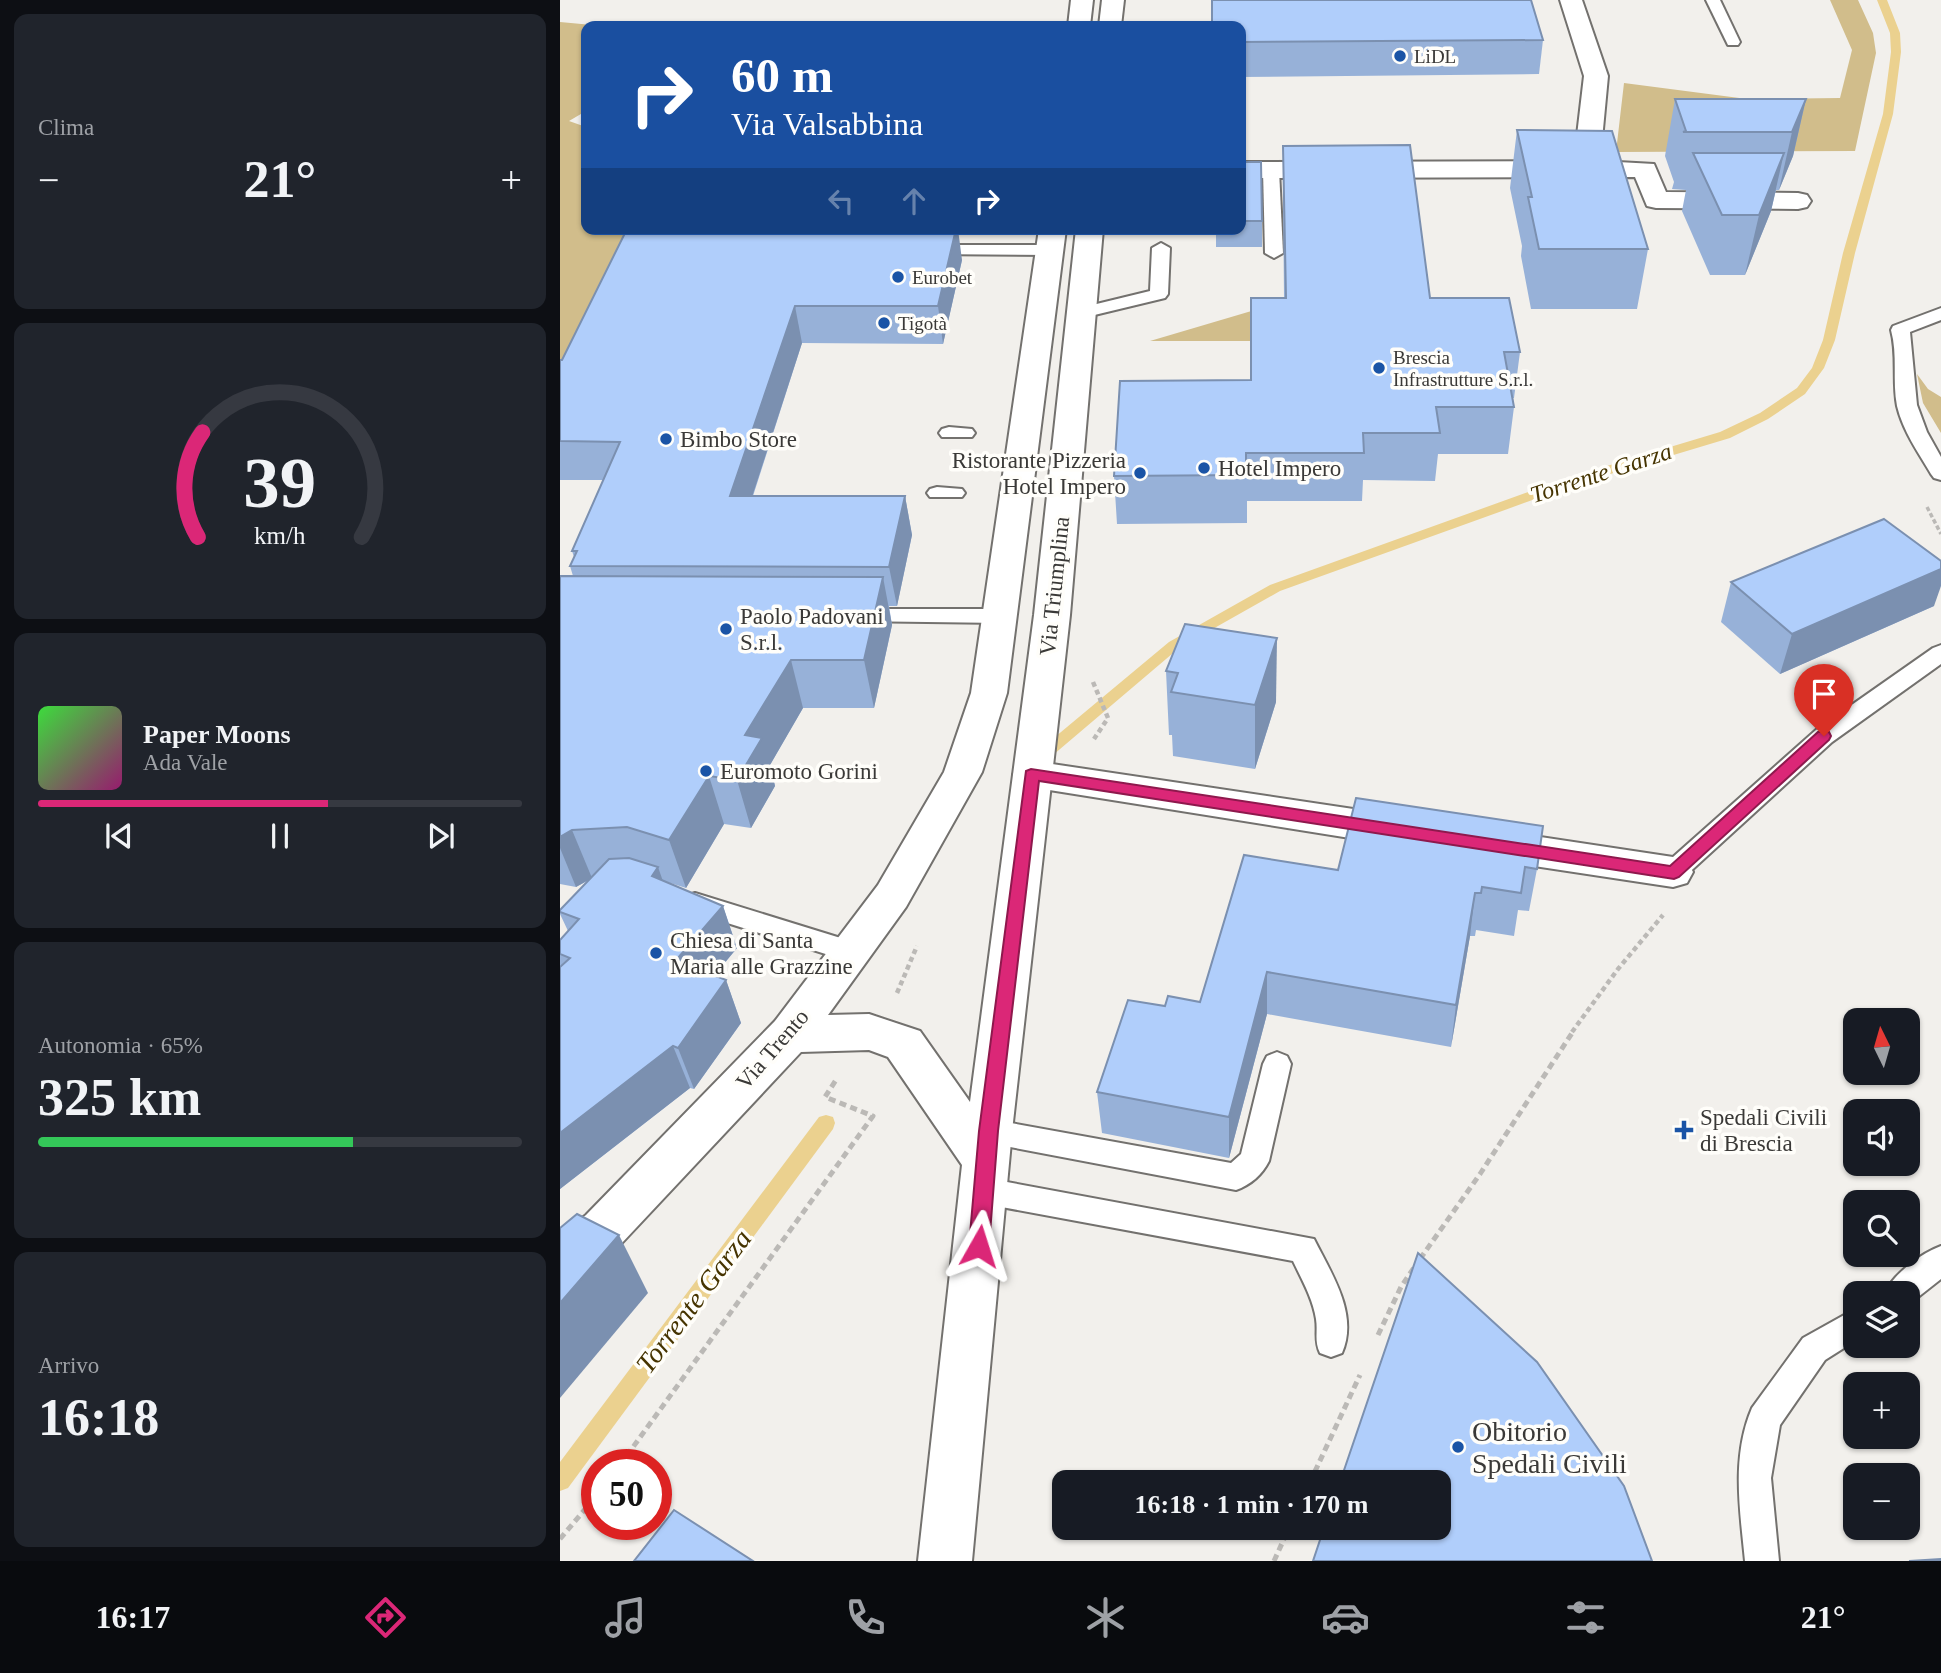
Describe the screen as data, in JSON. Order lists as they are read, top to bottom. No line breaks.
{"streets":{"main road":["Via Triumplina","Via Trento"]},"water":["Torrente Garza"],"places":{"other":["LiDL","Eurobet","Tigotà","Brescia Infrastrutture S.r.l.","Bimbo Store","Hotel Impero","Ristorante Pizzeria Hotel Impero","Paolo Padovani S.r.l.","Euromoto Gorini","Chiesa di Santa Maria alle Grazzine","Obitorio Spedali Civili"],"health":["Spedali Civili di Brescia"]},"north":"top","page":{"tile":["Clima",["Autonomia · 65%","325 km"],["Arrivo","16:18"]],"turn":["60 m","Via Valsabbina"],"heat":["−","21°","+"],"song":["Paper Moons","Ada Vale"],"map_buttons":["+","−"],"limit":"50","trip":"16:18 · 1 min · 170 m","tabs":["16:17","21°"],"gauge":["39","km/h"]}}
